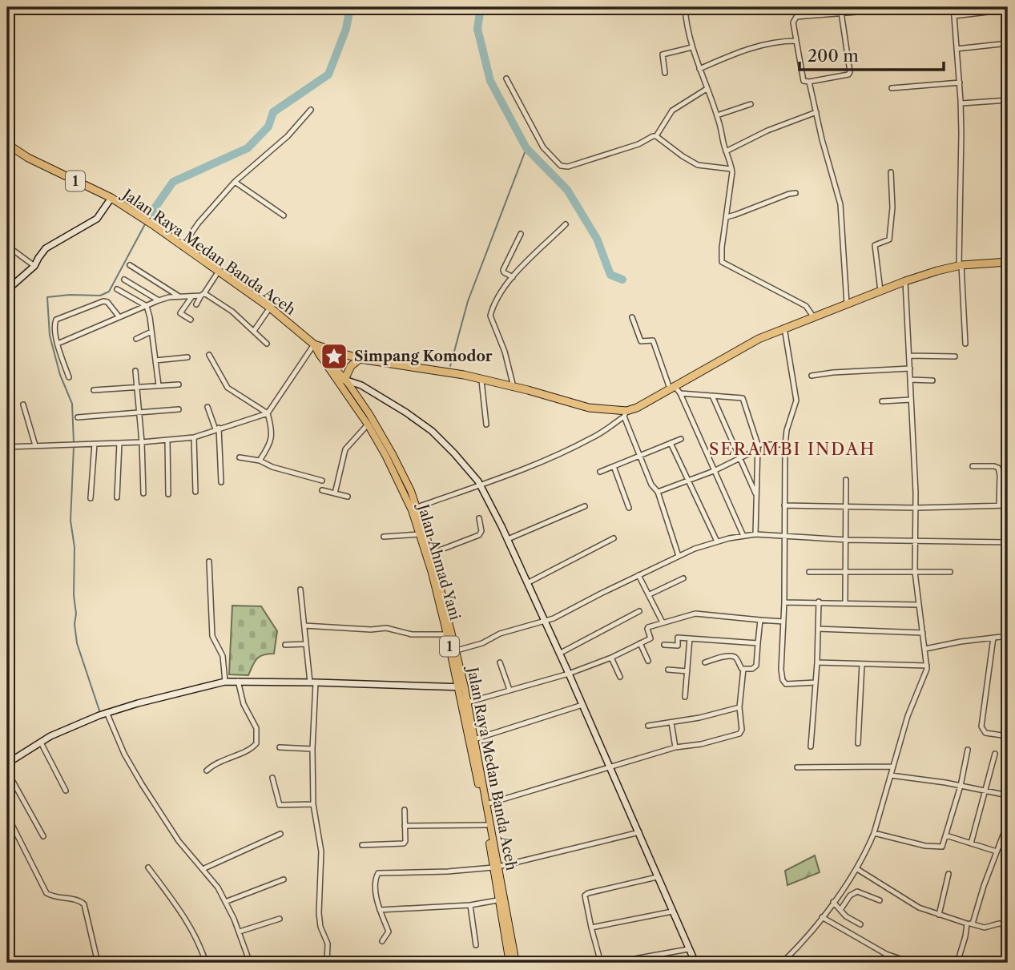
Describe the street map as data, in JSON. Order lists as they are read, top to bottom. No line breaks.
{"streets":{"highway":["1","Jalan Raya Medan Banda Aceh"],"main road":["Jalan Ahmad Yani"]},"crossings":[["1","Jalan Ahmad Yani"],["Jalan Raya Medan Banda Aceh","Jalan Ahmad Yani"]],"districts":["SERAMBI INDAH"],"places":{"place":["Simpang Komodor"]},"scale_bar":"200 m"}
